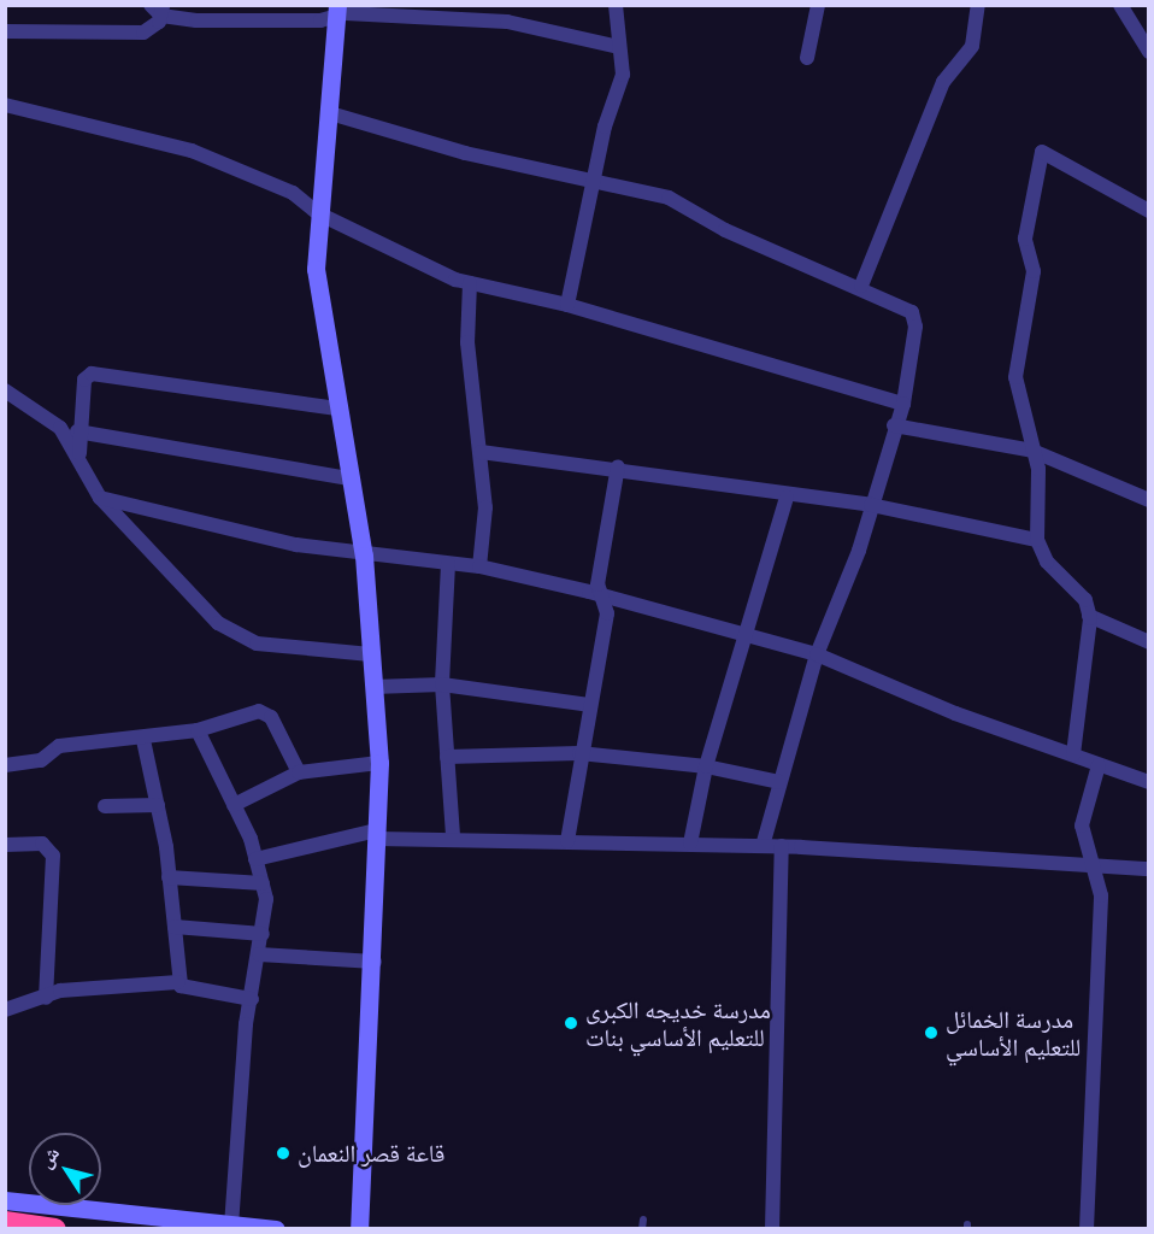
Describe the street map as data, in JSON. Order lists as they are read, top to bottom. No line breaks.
{"places":["مدرسة خديجه الكبرى للتعليم الأساسي بنات","مدرسة الخمائل للتعليم الأساسي","قاعة قصر النعمان"],"north":"top left"}
